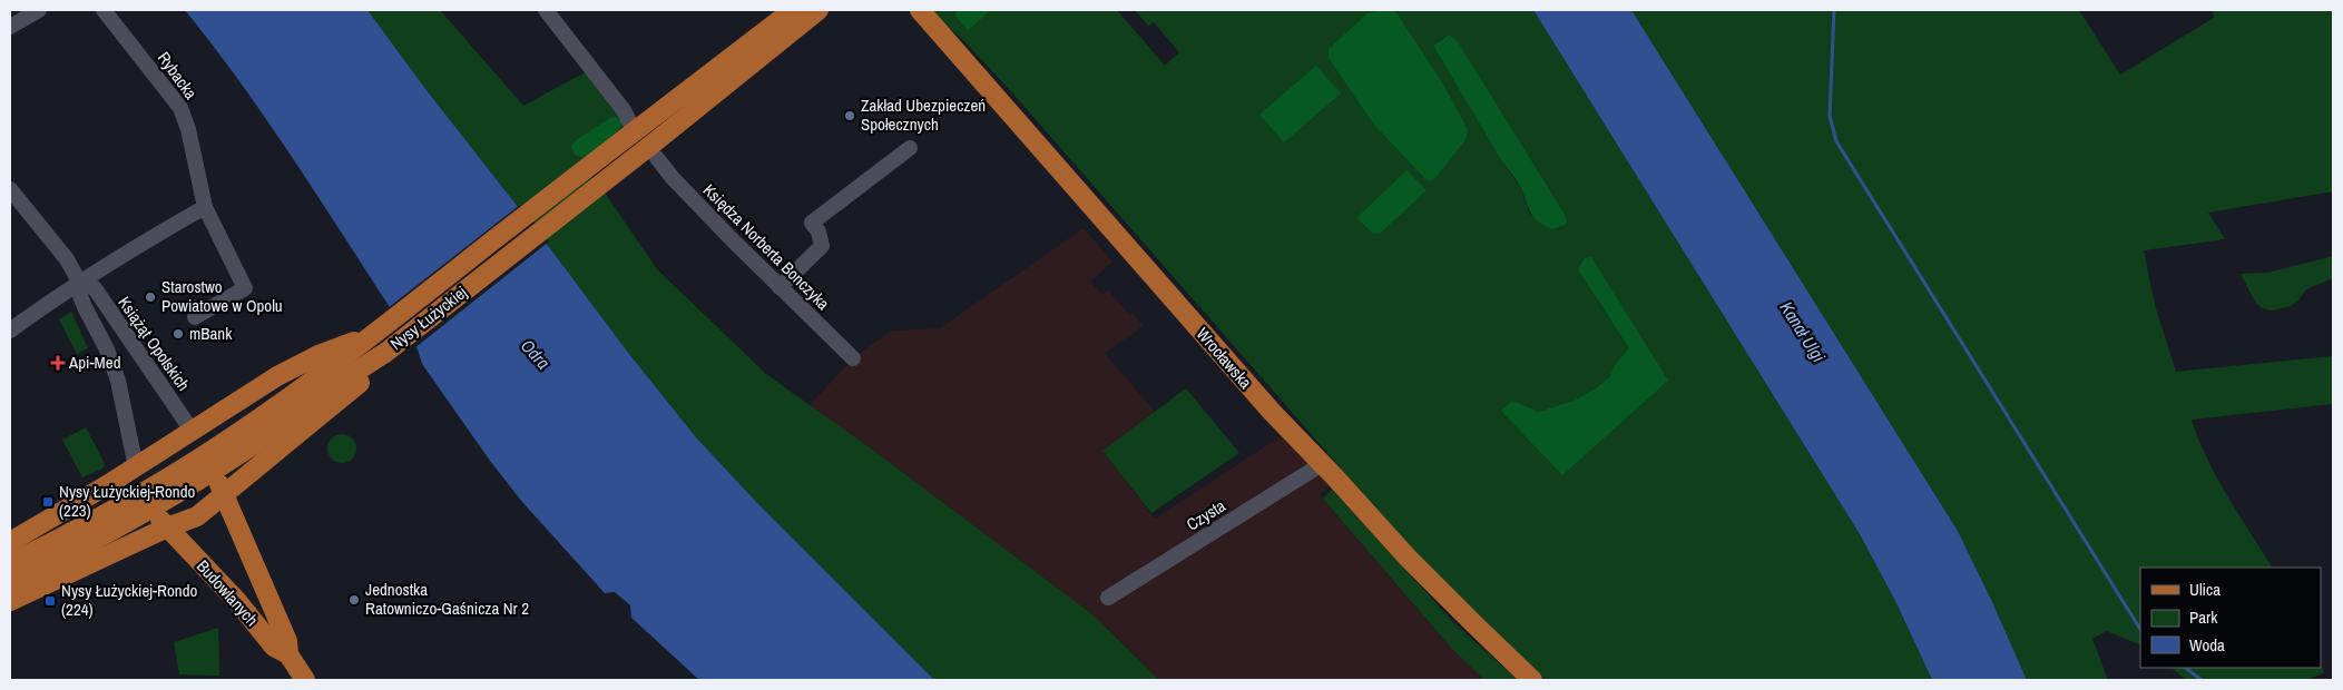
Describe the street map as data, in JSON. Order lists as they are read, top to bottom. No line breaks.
{"streets":{"main road":["Nysy Łużyckiej","Wrocławska","Budowlanych"],"street":["Rybacka","Księdza Norberta Bonczyka","Książąt Opolskich","Czysta"]},"crossings":[["Księdza Norberta Bonczyka","Nysy Łużyckiej"],["Książąt Opolskich","Budowlanych"],["Wrocławska","Czysta"]],"water":["Kanał Ulgi","Odra"],"places":{"other":["Zakład Ubezpieczeń Społecznych","Starostwo Powiatowe w Opolu","mBank","Jednostka Ratowniczo-Gaśnicza Nr 2"],"health":["Api-Med"],"transit":["Nysy Łużyckiej-Rondo (223)","Nysy Łużyckiej-Rondo (224)"]},"legend":["Ulica","Park","Woda"]}
